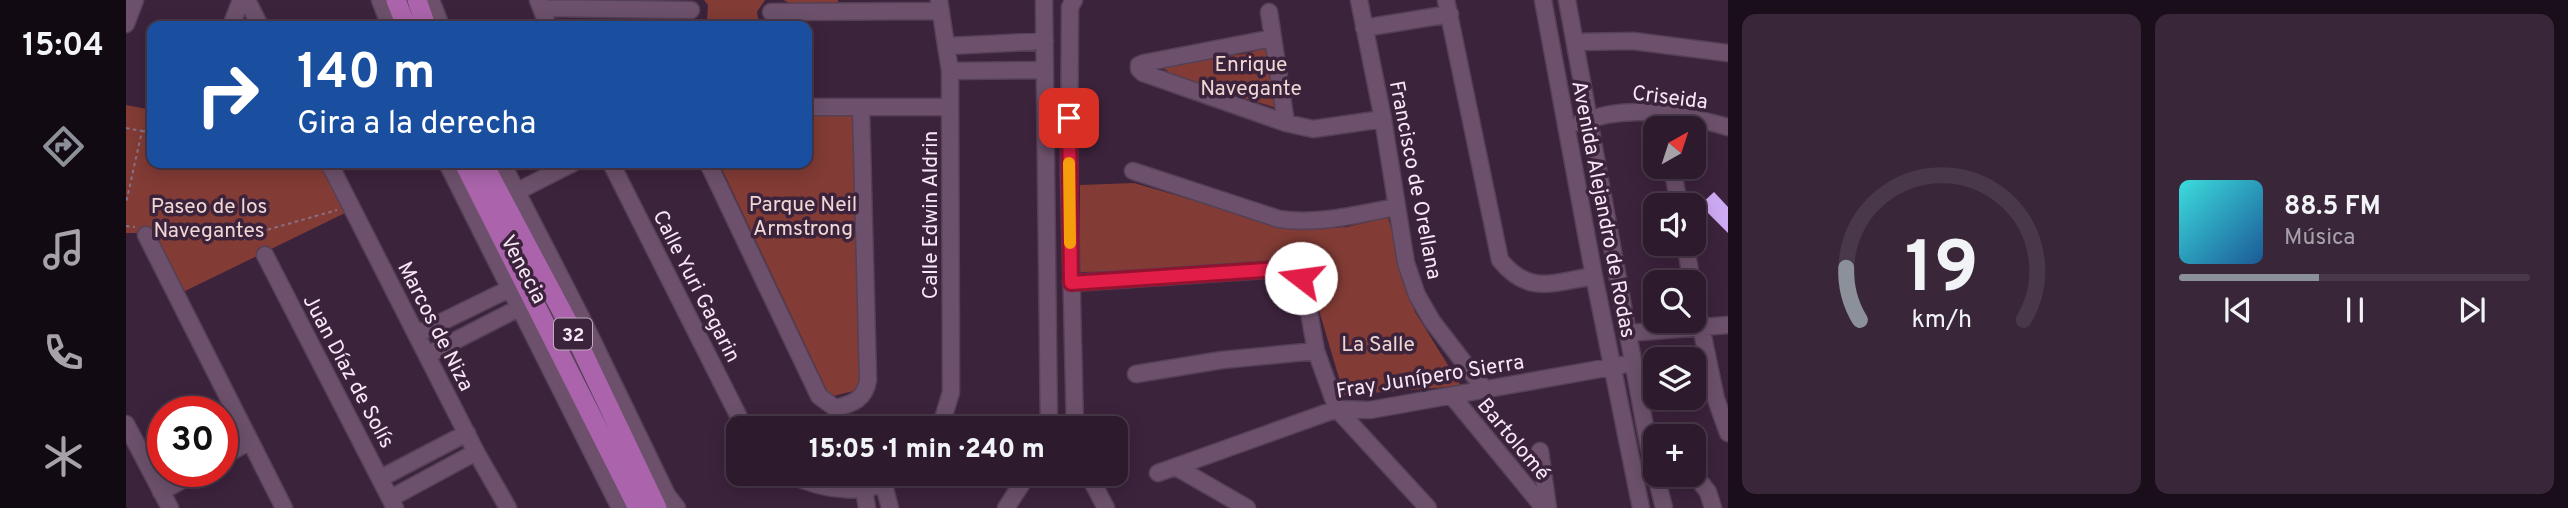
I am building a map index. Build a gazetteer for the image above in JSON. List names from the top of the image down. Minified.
{"streets":{"main road":["32"],"street":["Criseida","Francisco de Orellana","Avenida Alejandro de Rodas","Calle Edwin Aldrin","Venecia","Calle Yuri Gagarin","Marcos de Niza","Juan Díaz de Solís","Fray Junípero Sierra","Bartolomé"]},"crossings":[["Criseida","Avenida Alejandro de Rodas"],["Francisco de Orellana","Fray Junípero Sierra"],["Avenida Alejandro de Rodas","Fray Junípero Sierra"],["Fray Junípero Sierra","Bartolomé"]],"parks":["Enrique Navegante","Parque Neil Armstrong","Paseo de los Navegantes","La Salle"],"north":"top right","page":{"tabs":"15:04","turn":["140 m","Gira a la derecha"],"map_buttons":"+","song":["88.5 FM","Música"],"limit":"30","trip":"15:05 · 1 min · 240 m","gauge":["19","km/h"]}}
